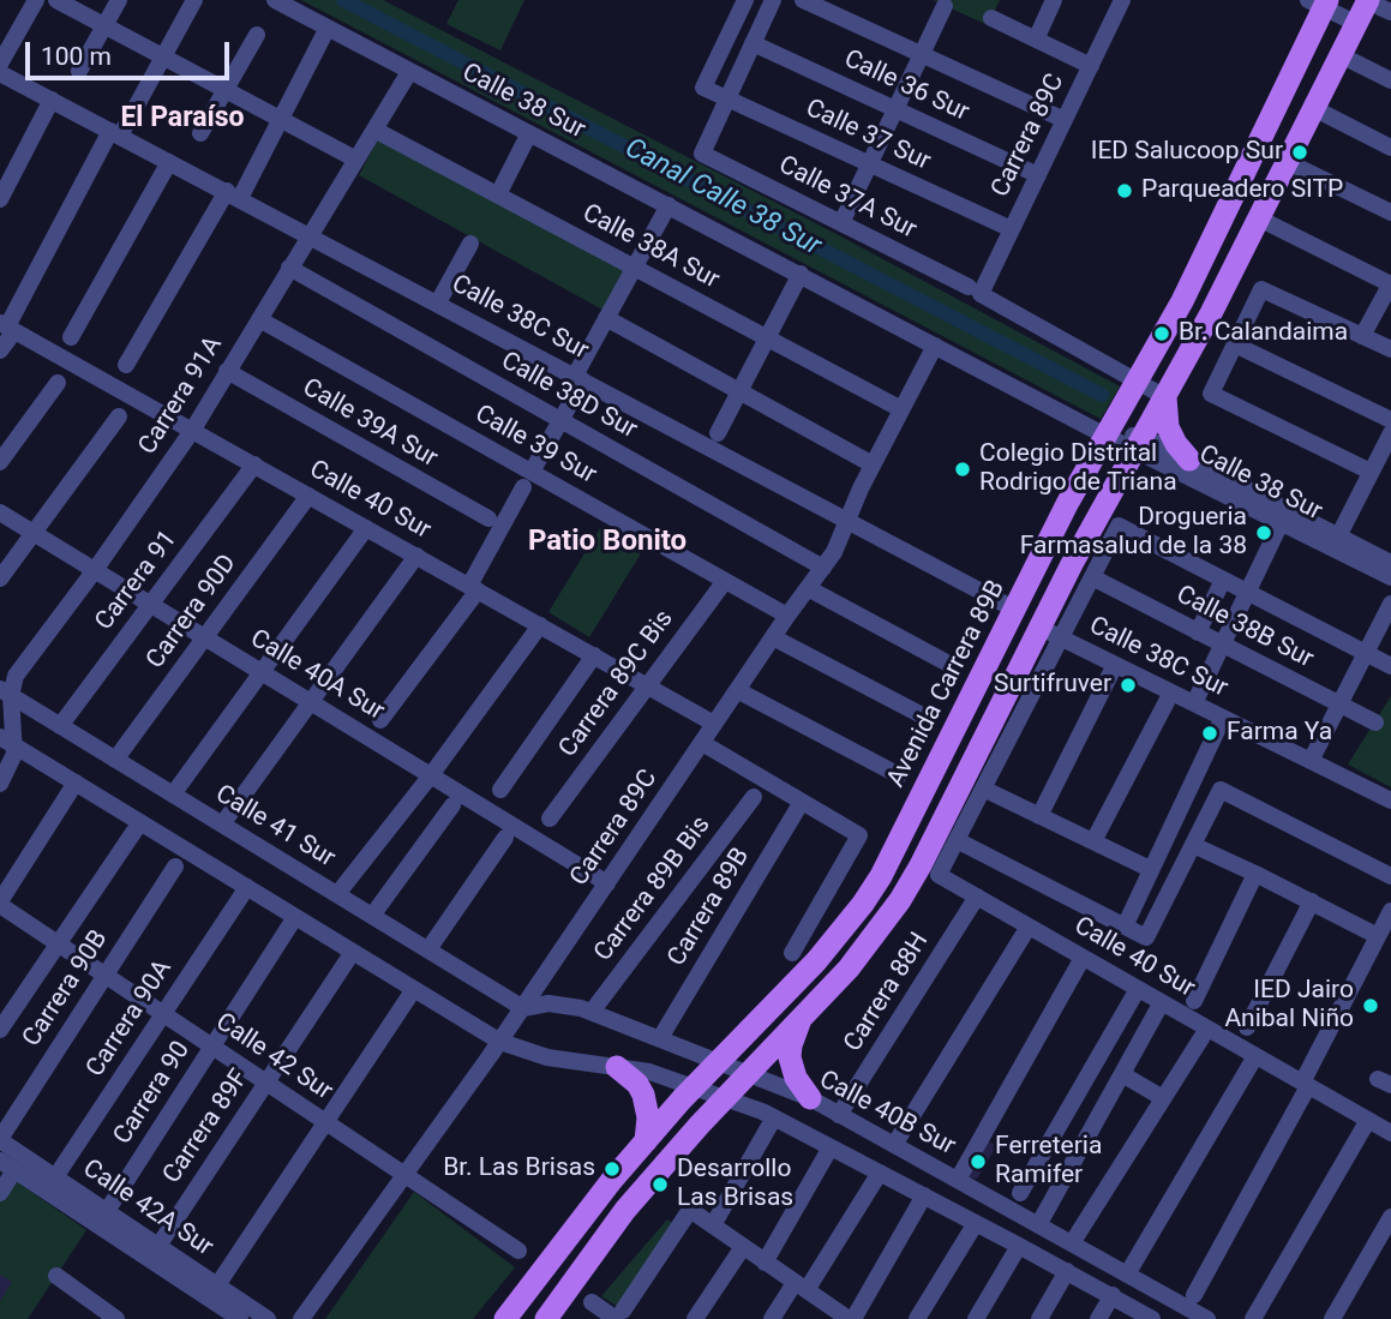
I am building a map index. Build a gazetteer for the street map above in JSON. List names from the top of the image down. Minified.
{"streets":{"main road":["Avenida Carrera 89B"],"street":["Calle 36 Sur","Calle 38 Sur","Calle 37 Sur","Carrera 89C","Calle 37A Sur","Calle 38A Sur","Calle 38C Sur","Carrera 91A","Calle 38D Sur","Calle 39A Sur","Calle 39 Sur","Calle 40 Sur","Carrera 91","Carrera 90D","Calle 38B Sur","Calle 40A Sur","Carrera 89C Bis","Calle 41 Sur","Carrera 89B Bis","Carrera 89B","Carrera 90B","Carrera 88H","Carrera 90A","Calle 42 Sur","Carrera 90","Calle 40B Sur","Carrera 89F","Calle 42A Sur"]},"crossings":[["Calle 36 Sur","Carrera 89C"],["Calle 38 Sur","Carrera 89C"],["Calle 38 Sur","Carrera 91A"],["Calle 38 Sur","Avenida Carrera 89B"],["Calle 37 Sur","Carrera 89C"],["Calle 37 Sur","Calle 37A Sur"],["Carrera 89C","Calle 37A Sur"],["Carrera 89C","Calle 38A Sur"],["Carrera 89C","Calle 38C Sur"],["Carrera 89C","Calle 38D Sur"],["Carrera 89C","Calle 39 Sur"],["Carrera 89C","Calle 40 Sur"],["Carrera 89C","Calle 40A Sur"],["Carrera 89C","Calle 41 Sur"],["Carrera 89C","Calle 42 Sur"],["Carrera 89C","Calle 40B Sur"],["Calle 37A Sur","Avenida Carrera 89B"],["Calle 38A Sur","Carrera 91A"],["Calle 38C Sur","Carrera 91A"],["Calle 38C Sur","Avenida Carrera 89B"],["Carrera 91A","Calle 38D Sur"],["Carrera 91A","Calle 39A Sur"],["Carrera 91A","Calle 39 Sur"],["Carrera 91A","Calle 40 Sur"],["Carrera 91A","Calle 40A Sur"],["Carrera 91A","Calle 41 Sur"],["Calle 39 Sur","Carrera 89C Bis"],["Calle 40 Sur","Carrera 91"],["Calle 40 Sur","Carrera 90D"],["Calle 40 Sur","Carrera 89C Bis"],["Calle 40 Sur","Carrera 88H"],["Carrera 91","Calle 40A Sur"],["Carrera 91","Calle 41 Sur"],["Carrera 90D","Calle 40A Sur"],["Carrera 90D","Calle 41 Sur"],["Avenida Carrera 89B","Calle 40B Sur"],["Calle 41 Sur","Calle 40B Sur"],["Carrera 89B Bis","Calle 40B Sur"],["Carrera 89B","Calle 40B Sur"],["Carrera 90B","Calle 42 Sur"],["Carrera 90B","Calle 42A Sur"],["Carrera 88H","Calle 40B Sur"],["Carrera 90A","Calle 42 Sur"],["Carrera 90A","Calle 42A Sur"],["Calle 42 Sur","Carrera 90"],["Calle 42 Sur","Carrera 89F"],["Carrera 90","Calle 42A Sur"],["Carrera 89F","Calle 42A Sur"]],"districts":["El Paraíso","Patio Bonito"],"water":["Canal Calle 38 Sur"],"places":["IED Salucoop Sur","Parqueadero SITP","Br. Calandaima","Colegio Distrital Rodrigo de Triana","Drogueria Farmasalud de la 38","Surtifruver","Farma Ya","IED Jairo Anibal Niño","Ferreteria Ramifer","Br. Las Brisas","Desarrollo Las Brisas"],"scale_bar":"100 m"}
